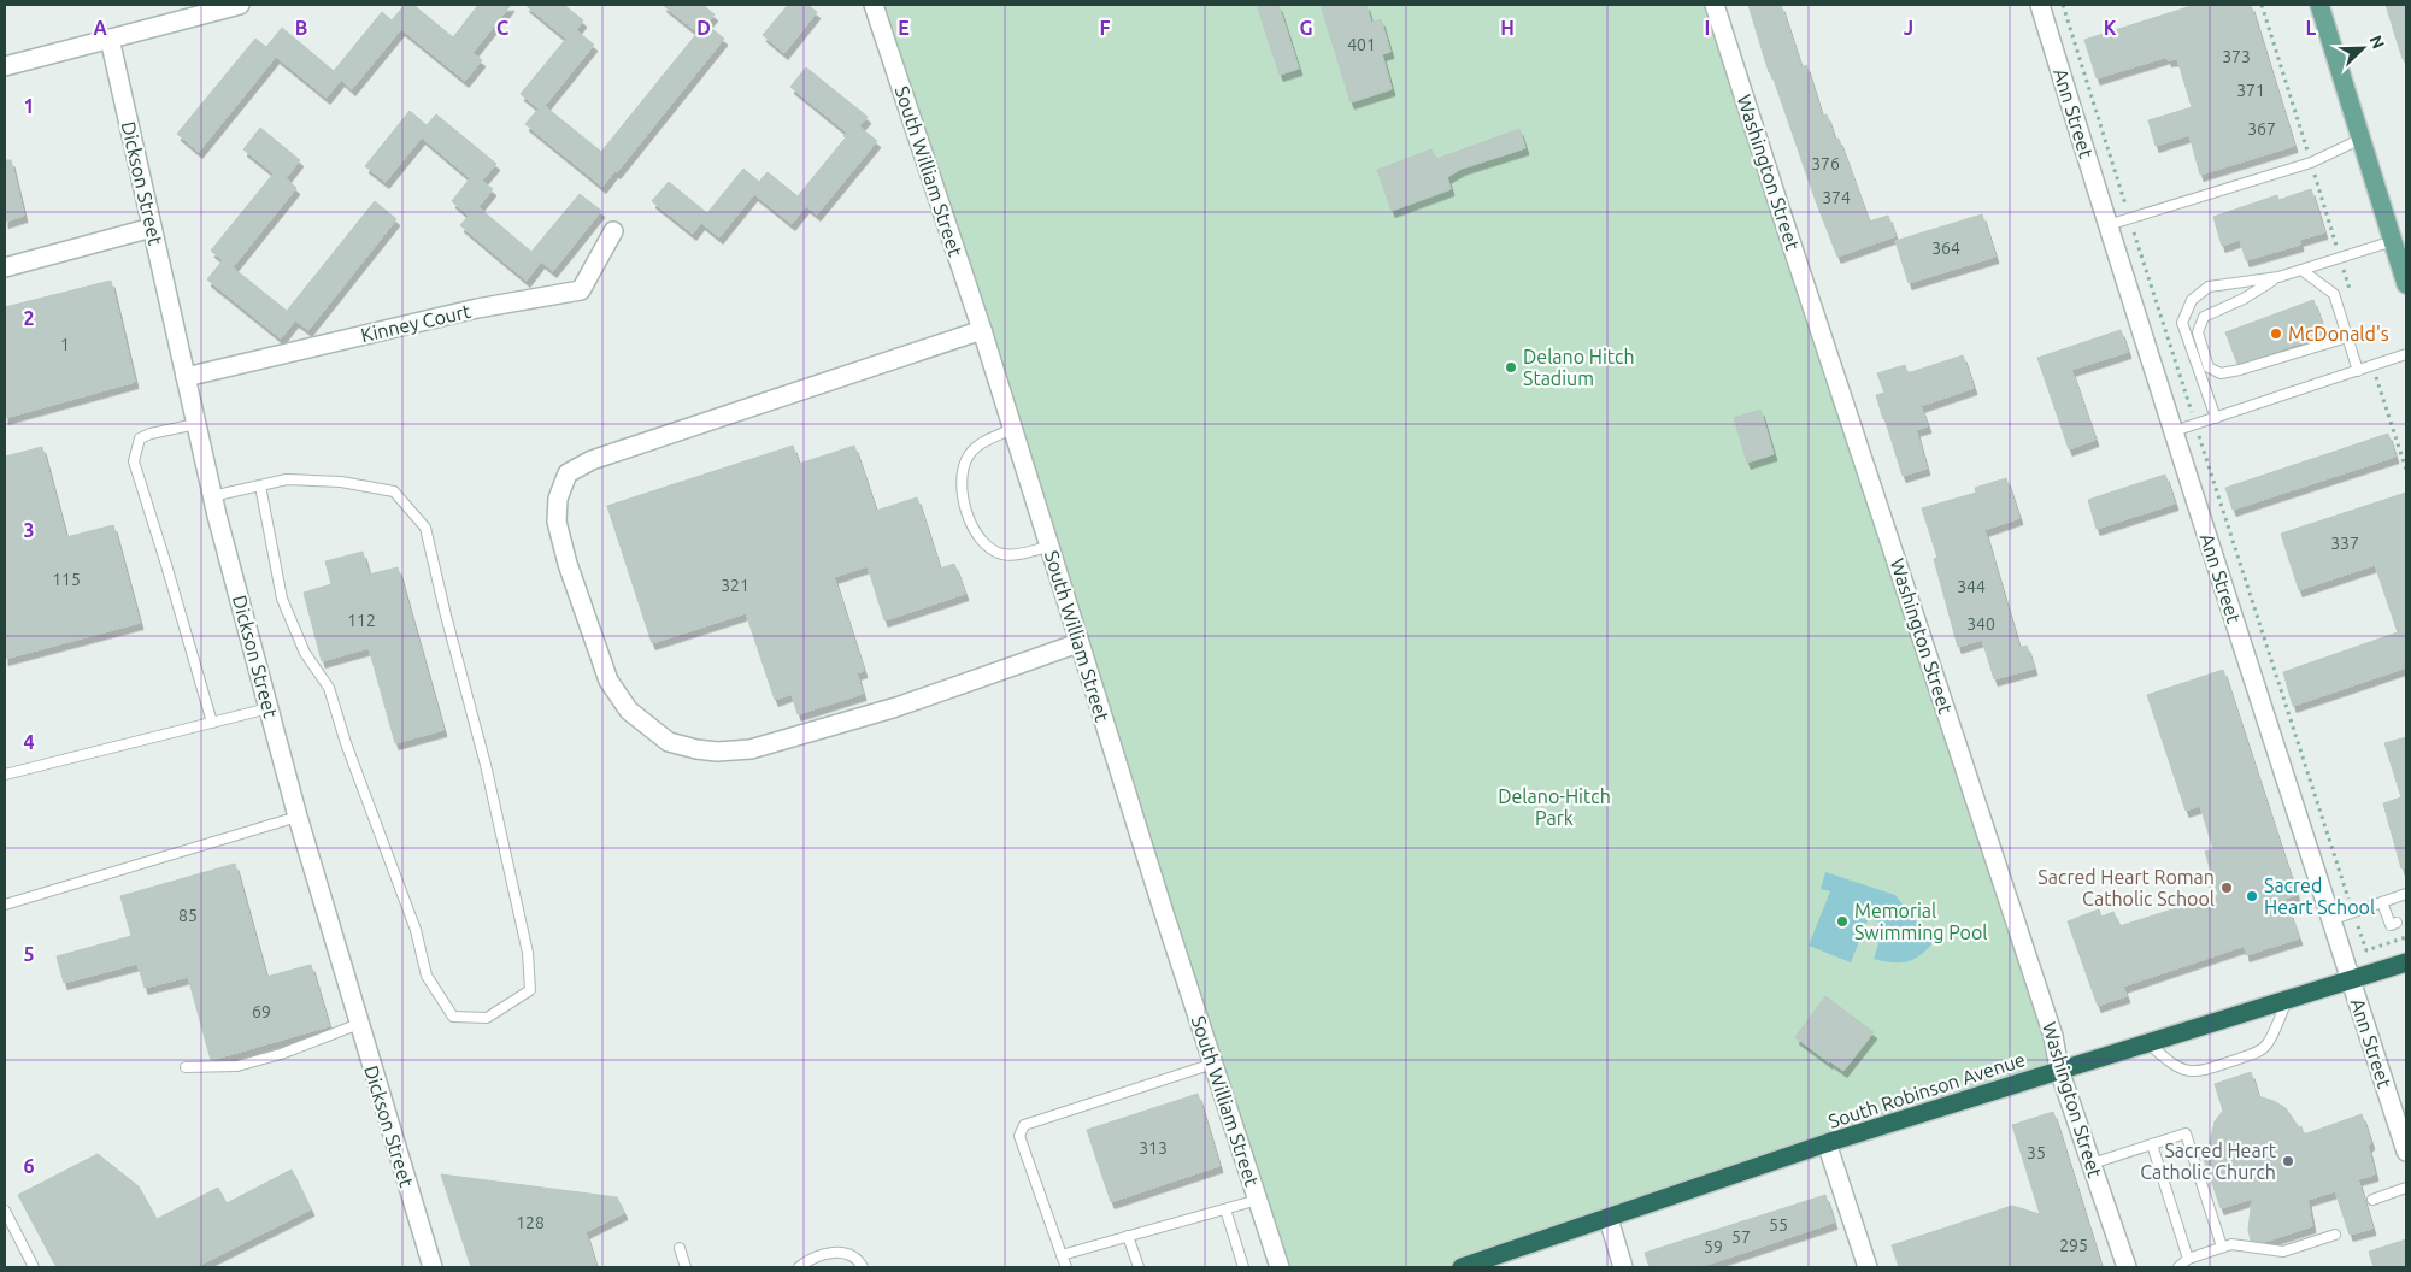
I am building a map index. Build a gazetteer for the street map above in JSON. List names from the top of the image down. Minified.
{"streets":{"highway":["South Robinson Avenue"],"street":["Ann Street","South William Street","Washington Street","Dickson Street","Kinney Court"]},"crossings":[["Ann Street","South Robinson Avenue"],["Washington Street","South Robinson Avenue"],["Dickson Street","Kinney Court"]],"parks":["Delano-Hitch Park"],"places":["McDonald's","Delano Hitch Stadium","Sacred Heart Roman Catholic School","Sacred Heart School","Memorial Swimming Pool","Sacred Heart Catholic Church"],"house_numbers":["401","373","371","367","376","374","364","1","337","115","321","344","112","340","85","69","313","35","128","55","57","295","59"],"north":"top right","grid":{"columns":["A","B","C","D","E","F","G","H","I","J","K","L"],"rows":["1","2","3","4","5","6"]}}
